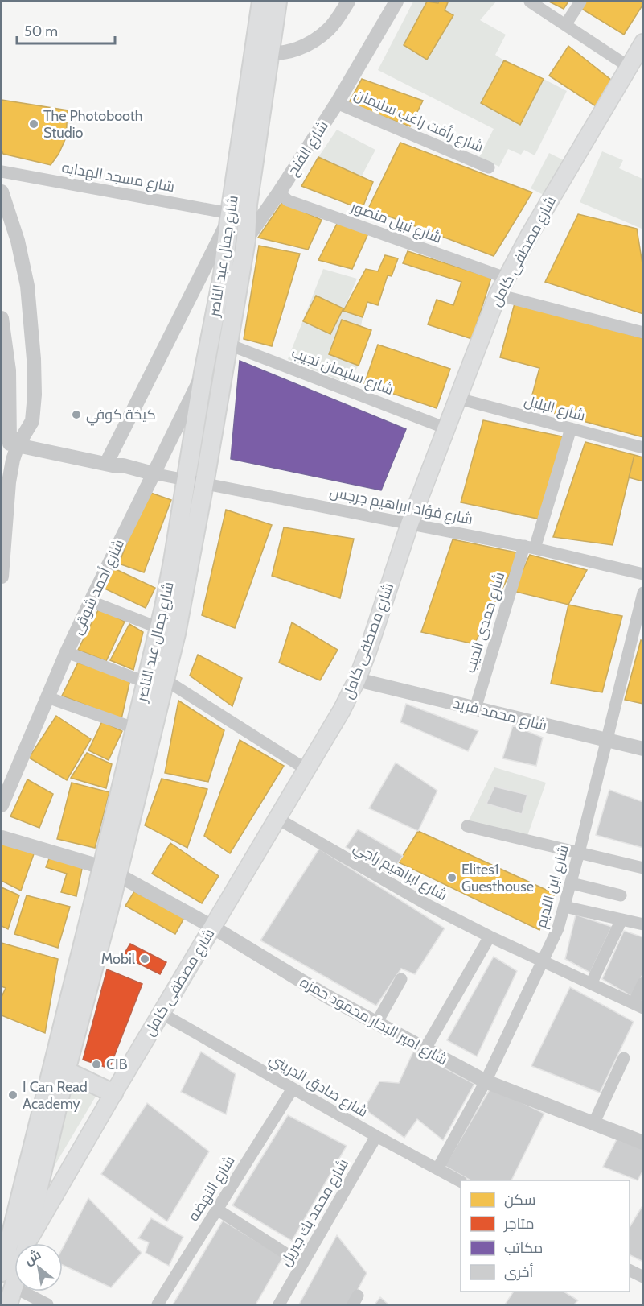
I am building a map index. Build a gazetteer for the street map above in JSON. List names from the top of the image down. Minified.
{"streets":{"main road":["شارع مصطفى كامل","شارع جمال عبد الناصر"],"street":["شارع رأفت راغب سليمان","شارع الفتح","شارع مسجد الهدايه","شارع نبيل منصور","شارع سليمان نجيب","شارع البلبل","شارع فؤاد ابراهيم جرجس","شارع أحمد شوقى","شارع حمدى الديب","شارع محمد فريد","شارع ابراهيم راجي","شارع ابن النديم","شارع امير البحار محمود حمزه","شارع صادق الدريني","شارع النهضه","شارع محمد بك جبريل"]},"crossings":[["شارع رأفت راغب سليمان","شارع الفتح"],["شارع الفتح","شارع نبيل منصور"],["شارع الفتح","شارع جمال عبد الناصر"],["شارع مسجد الهدايه","شارع جمال عبد الناصر"],["شارع نبيل منصور","شارع مصطفى كامل"],["شارع مصطفى كامل","شارع سليمان نجيب"],["شارع مصطفى كامل","شارع البلبل"],["شارع مصطفى كامل","شارع فؤاد ابراهيم جرجس"],["شارع مصطفى كامل","شارع محمد فريد"],["شارع مصطفى كامل","شارع ابراهيم راجي"],["شارع مصطفى كامل","شارع امير البحار محمود حمزه"],["شارع مصطفى كامل","شارع صادق الدريني"],["شارع جمال عبد الناصر","شارع سليمان نجيب"],["شارع جمال عبد الناصر","شارع فؤاد ابراهيم جرجس"],["شارع جمال عبد الناصر","شارع أحمد شوقى"],["شارع جمال عبد الناصر","شارع امير البحار محمود حمزه"],["شارع البلبل","شارع حمدى الديب"],["شارع فؤاد ابراهيم جرجس","شارع أحمد شوقى"],["شارع فؤاد ابراهيم جرجس","شارع حمدى الديب"],["شارع حمدى الديب","شارع محمد فريد"],["شارع محمد فريد","شارع ابن النديم"],["شارع ابراهيم راجي","شارع ابن النديم"],["شارع ابن النديم","شارع امير البحار محمود حمزه"],["شارع ابن النديم","شارع صادق الدريني"],["شارع صادق الدريني","شارع النهضه"],["شارع صادق الدريني","شارع محمد بك جبريل"]],"places":["The Photobooth Studio","كيخة كوفي","Elites1 Guesthouse","Mobil","CIB","I Can Read Academy"],"legend":["سكن","متاجر","مكاتب","أخرى"],"scale_bar":"50 m","north":"top left"}
